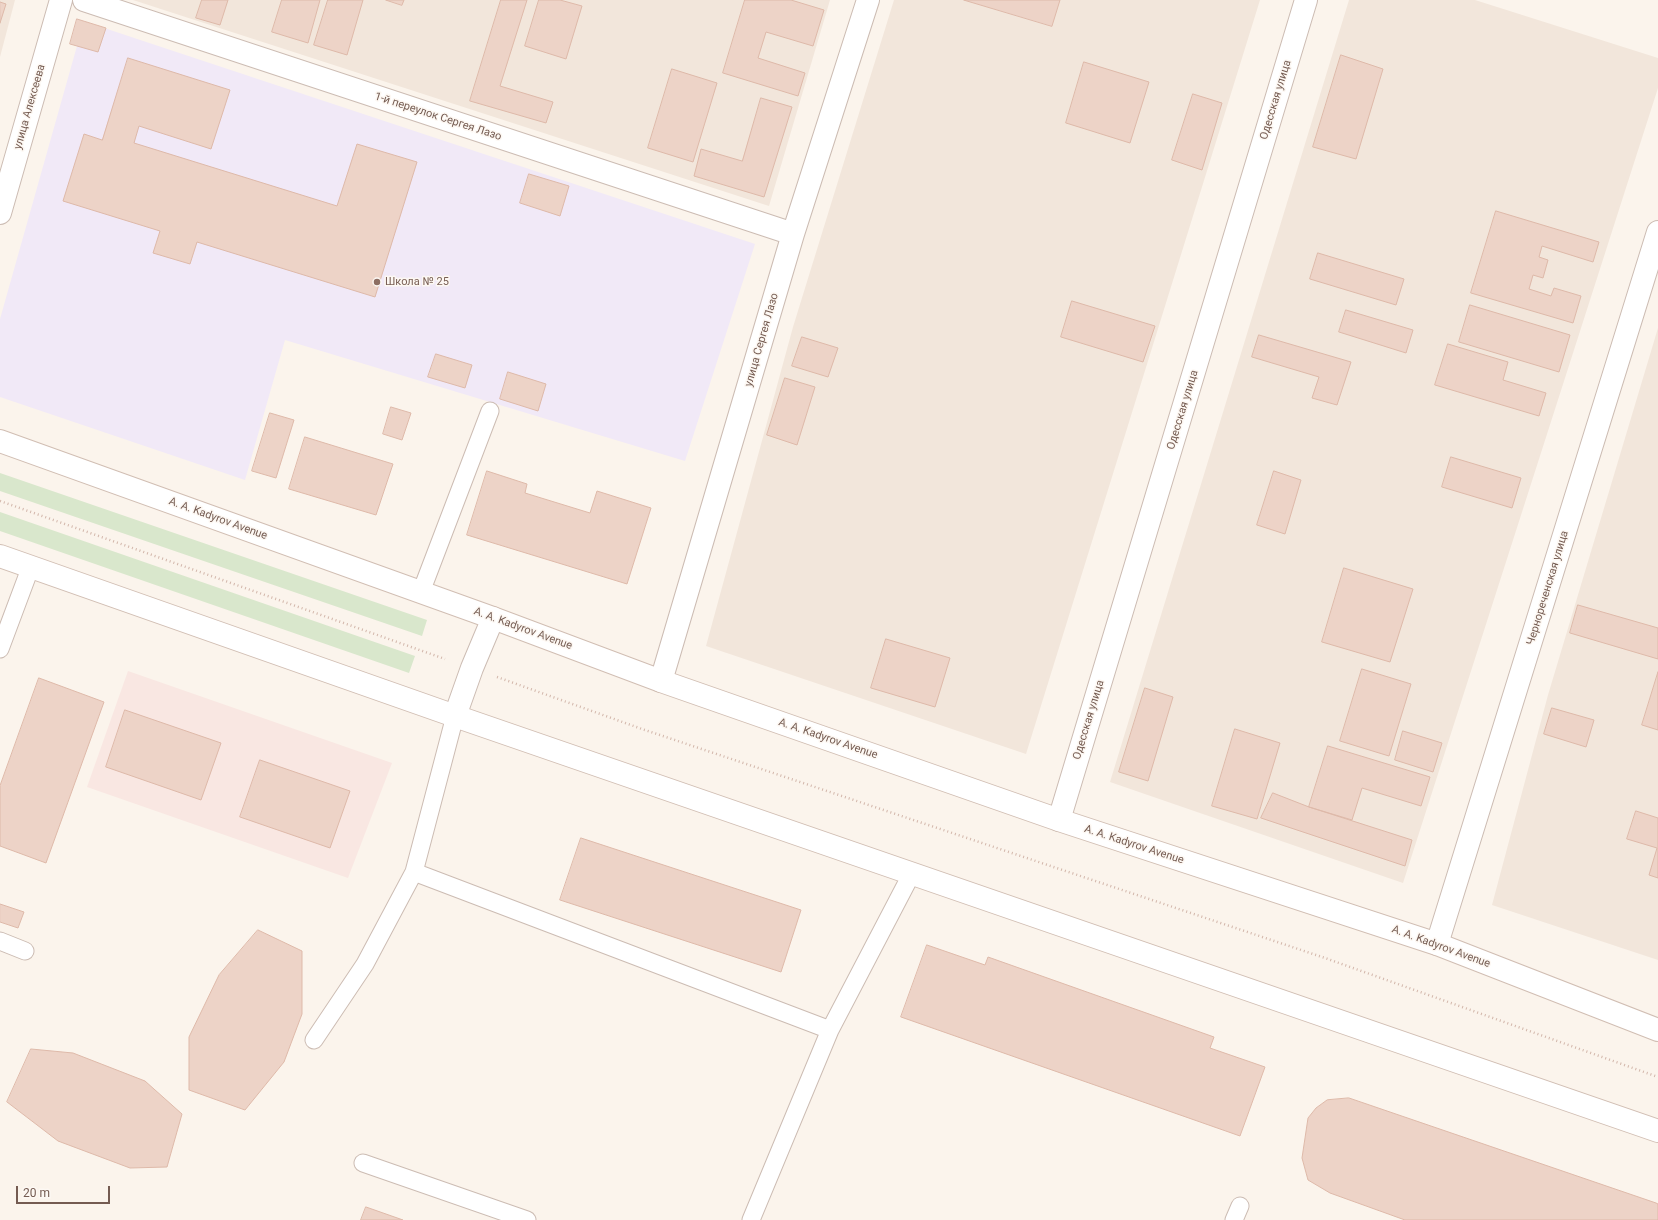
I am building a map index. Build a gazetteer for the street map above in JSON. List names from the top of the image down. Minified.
{"streets":{"street":["Одесская улица","улица Алексеева","1-й переулок Сергея Лазо","улица Сергея Лазо","A. A. Kadyrov Avenue","Чернореченская улица"]},"crossings":[["Одесская улица","A. A. Kadyrov Avenue"],["1-й переулок Сергея Лазо","улица Сергея Лазо"],["улица Сергея Лазо","A. A. Kadyrov Avenue"],["A. A. Kadyrov Avenue","Чернореченская улица"]],"places":["Школа № 25"],"scale_bar":"20 m"}
